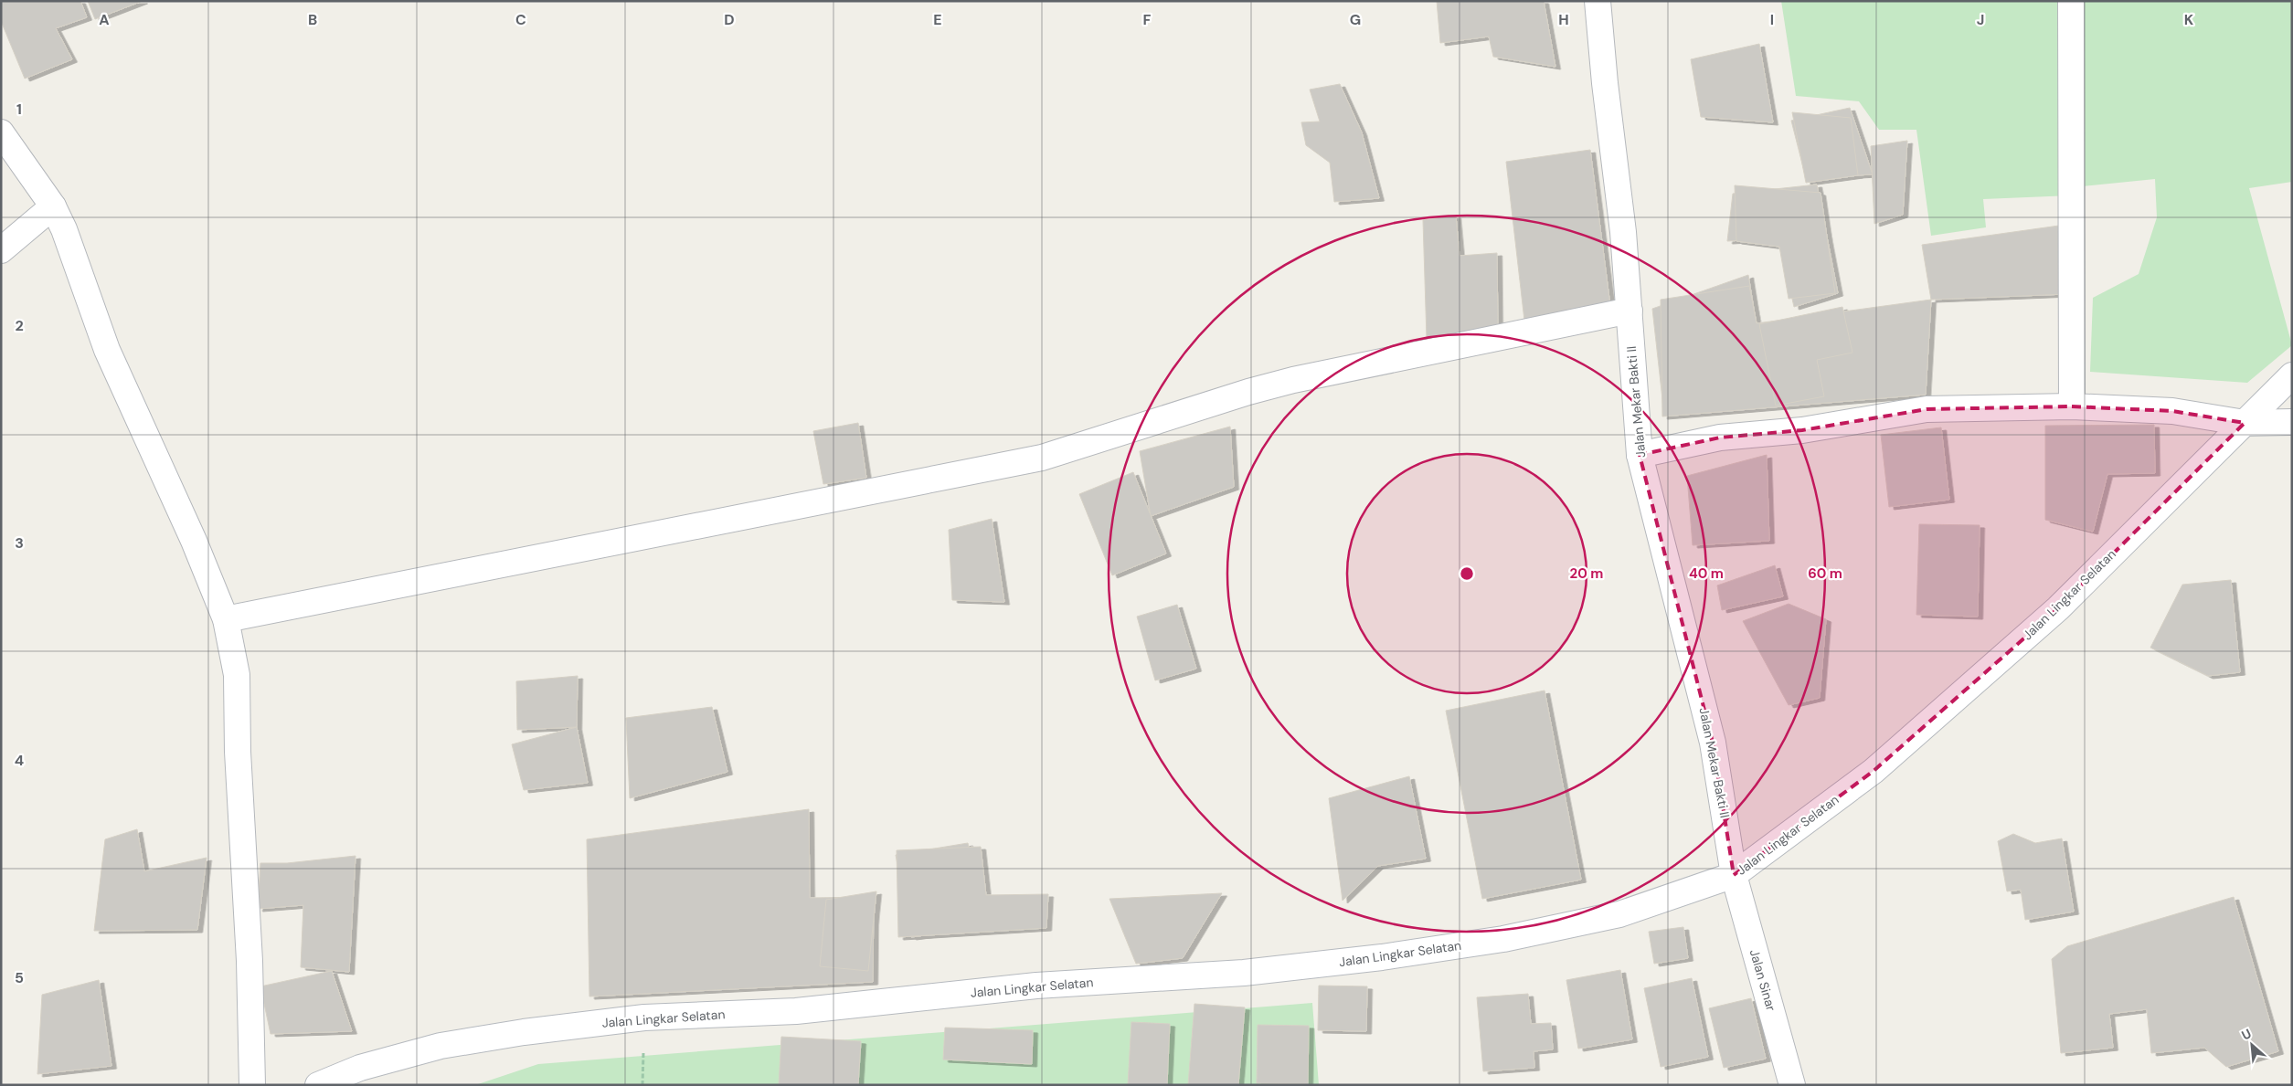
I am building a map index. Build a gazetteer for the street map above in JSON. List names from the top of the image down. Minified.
{"streets":{"street":["Jalan Mekar Bakti II","Jalan Lingkar Selatan","Jalan Sinar"]},"crossings":[["Jalan Mekar Bakti II","Jalan Lingkar Selatan"],["Jalan Mekar Bakti II","Jalan Sinar"],["Jalan Lingkar Selatan","Jalan Sinar"]],"north":"top left","grid":{"columns":["A","B","C","D","E","F","G","H","I","J","K"],"rows":["1","2","3","4","5"]},"rings":["20 m","40 m","60 m"]}
